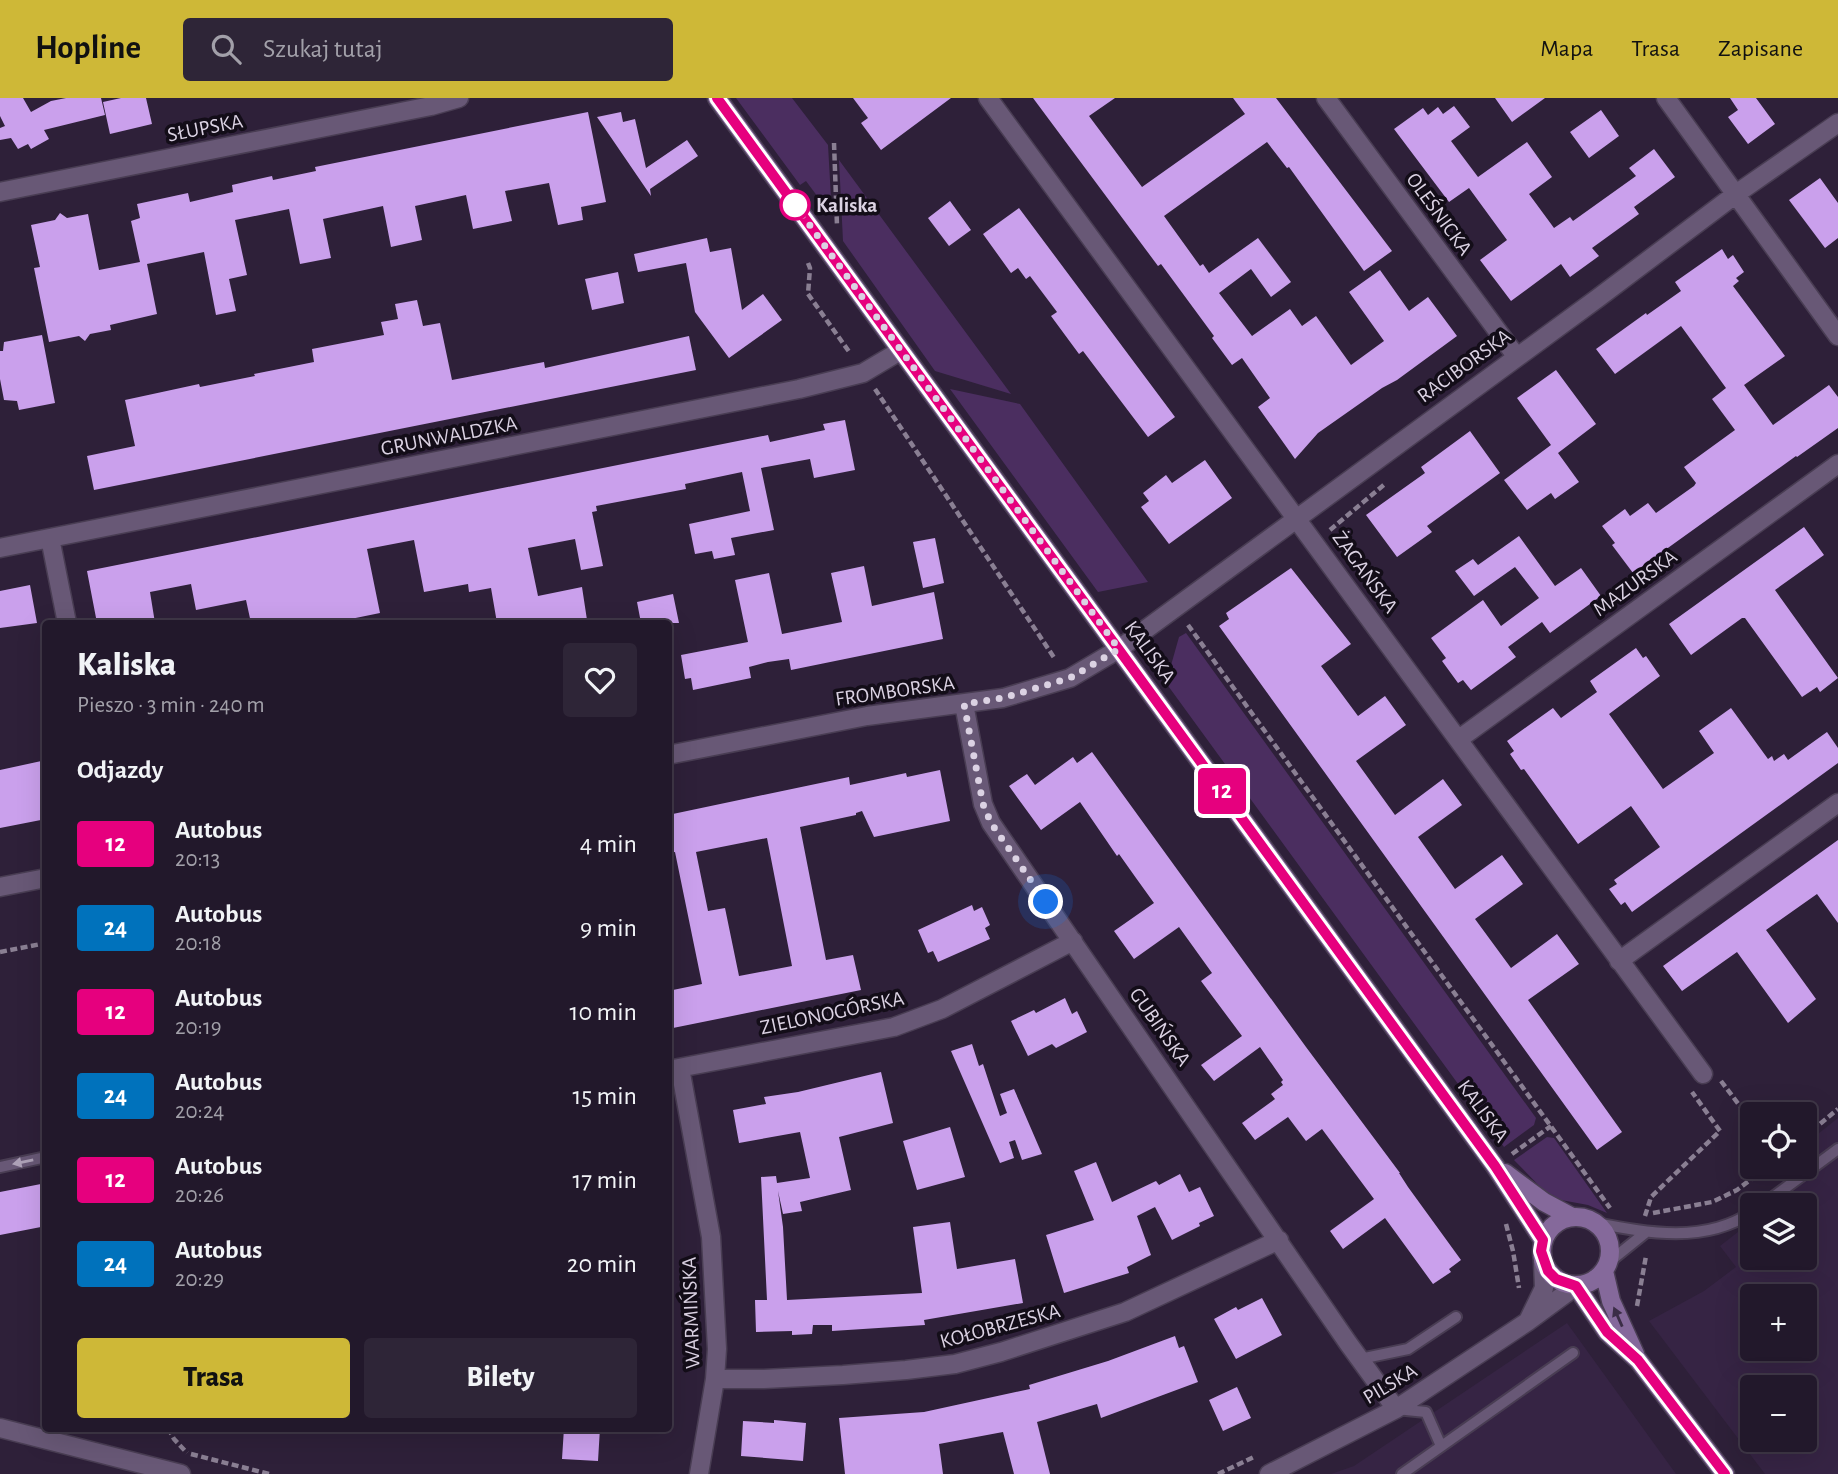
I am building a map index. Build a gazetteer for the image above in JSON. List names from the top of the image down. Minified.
{"streets":{"street":["SŁUPSKA","OLEŚNICKA","RACIBORSKA","GRUNWALDZKA","ŻAGAŃSKA","MAZURSKA","KALISKA","FROMBORSKA","ZIELONOGÓRSKA","GUBIŃSKA","WARMIŃSKA","KOŁOBRZESKA","PILSKA"]},"crossings":[["OLEŚNICKA","RACIBORSKA"],["RACIBORSKA","ŻAGAŃSKA"],["RACIBORSKA","KALISKA"],["RACIBORSKA","FROMBORSKA"],["GRUNWALDZKA","KALISKA"],["ŻAGAŃSKA","MAZURSKA"],["KALISKA","FROMBORSKA"],["KALISKA","PILSKA"],["FROMBORSKA","GUBIŃSKA"],["ZIELONOGÓRSKA","GUBIŃSKA"],["ZIELONOGÓRSKA","WARMIŃSKA"],["GUBIŃSKA","KOŁOBRZESKA"],["GUBIŃSKA","PILSKA"],["WARMIŃSKA","KOŁOBRZESKA"]],"places":["Kaliska"],"lines":["bus line 12"],"page":{"header":"Hopline","search":"Szukaj tutaj","nav":["Mapa","Trasa","Zapisane"],"on_map":"12","heading":[["Kaliska","Pieszo · 3 min · 240 m"],"Odjazdy"],"list":[{"mark":"12","name":"Autobus","note":"20:13","value":"4 min"},{"mark":"24","name":"Autobus","note":"20:18","value":"9 min"},{"mark":"12","name":"Autobus","note":"20:19","value":"10 min"},{"mark":"24","name":"Autobus","note":"20:24","value":"15 min"},{"mark":"12","name":"Autobus","note":"20:26","value":"17 min"},{"mark":"24","name":"Autobus","note":"20:29","value":"20 min"}],"map_buttons":["+","−"],"buttons":["Trasa","Bilety"]}}
